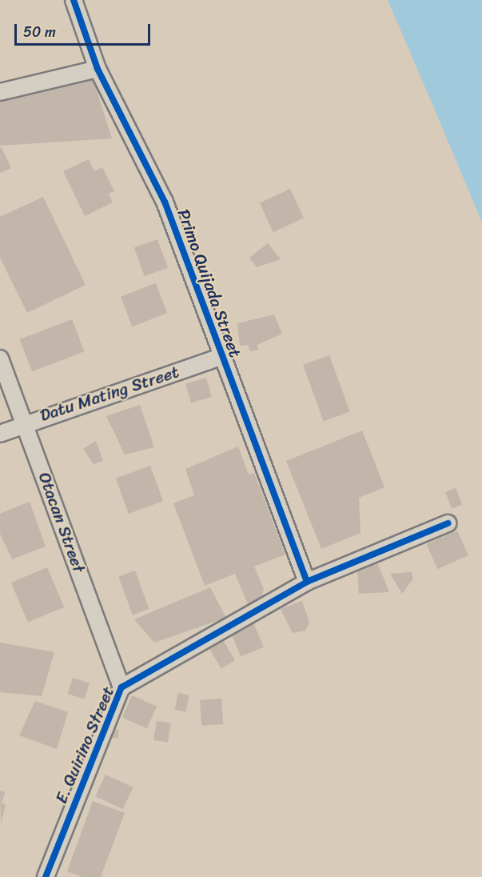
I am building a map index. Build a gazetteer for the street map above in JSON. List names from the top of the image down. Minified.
{"streets":{"street":["Primo Quijada Street","Datu Mating Street","Otacan Street","E. Quirino Street"]},"crossings":[["Primo Quijada Street","Datu Mating Street"],["Primo Quijada Street","E. Quirino Street"],["Datu Mating Street","Otacan Street"],["Otacan Street","E. Quirino Street"]],"scale_bar":"50 m"}
